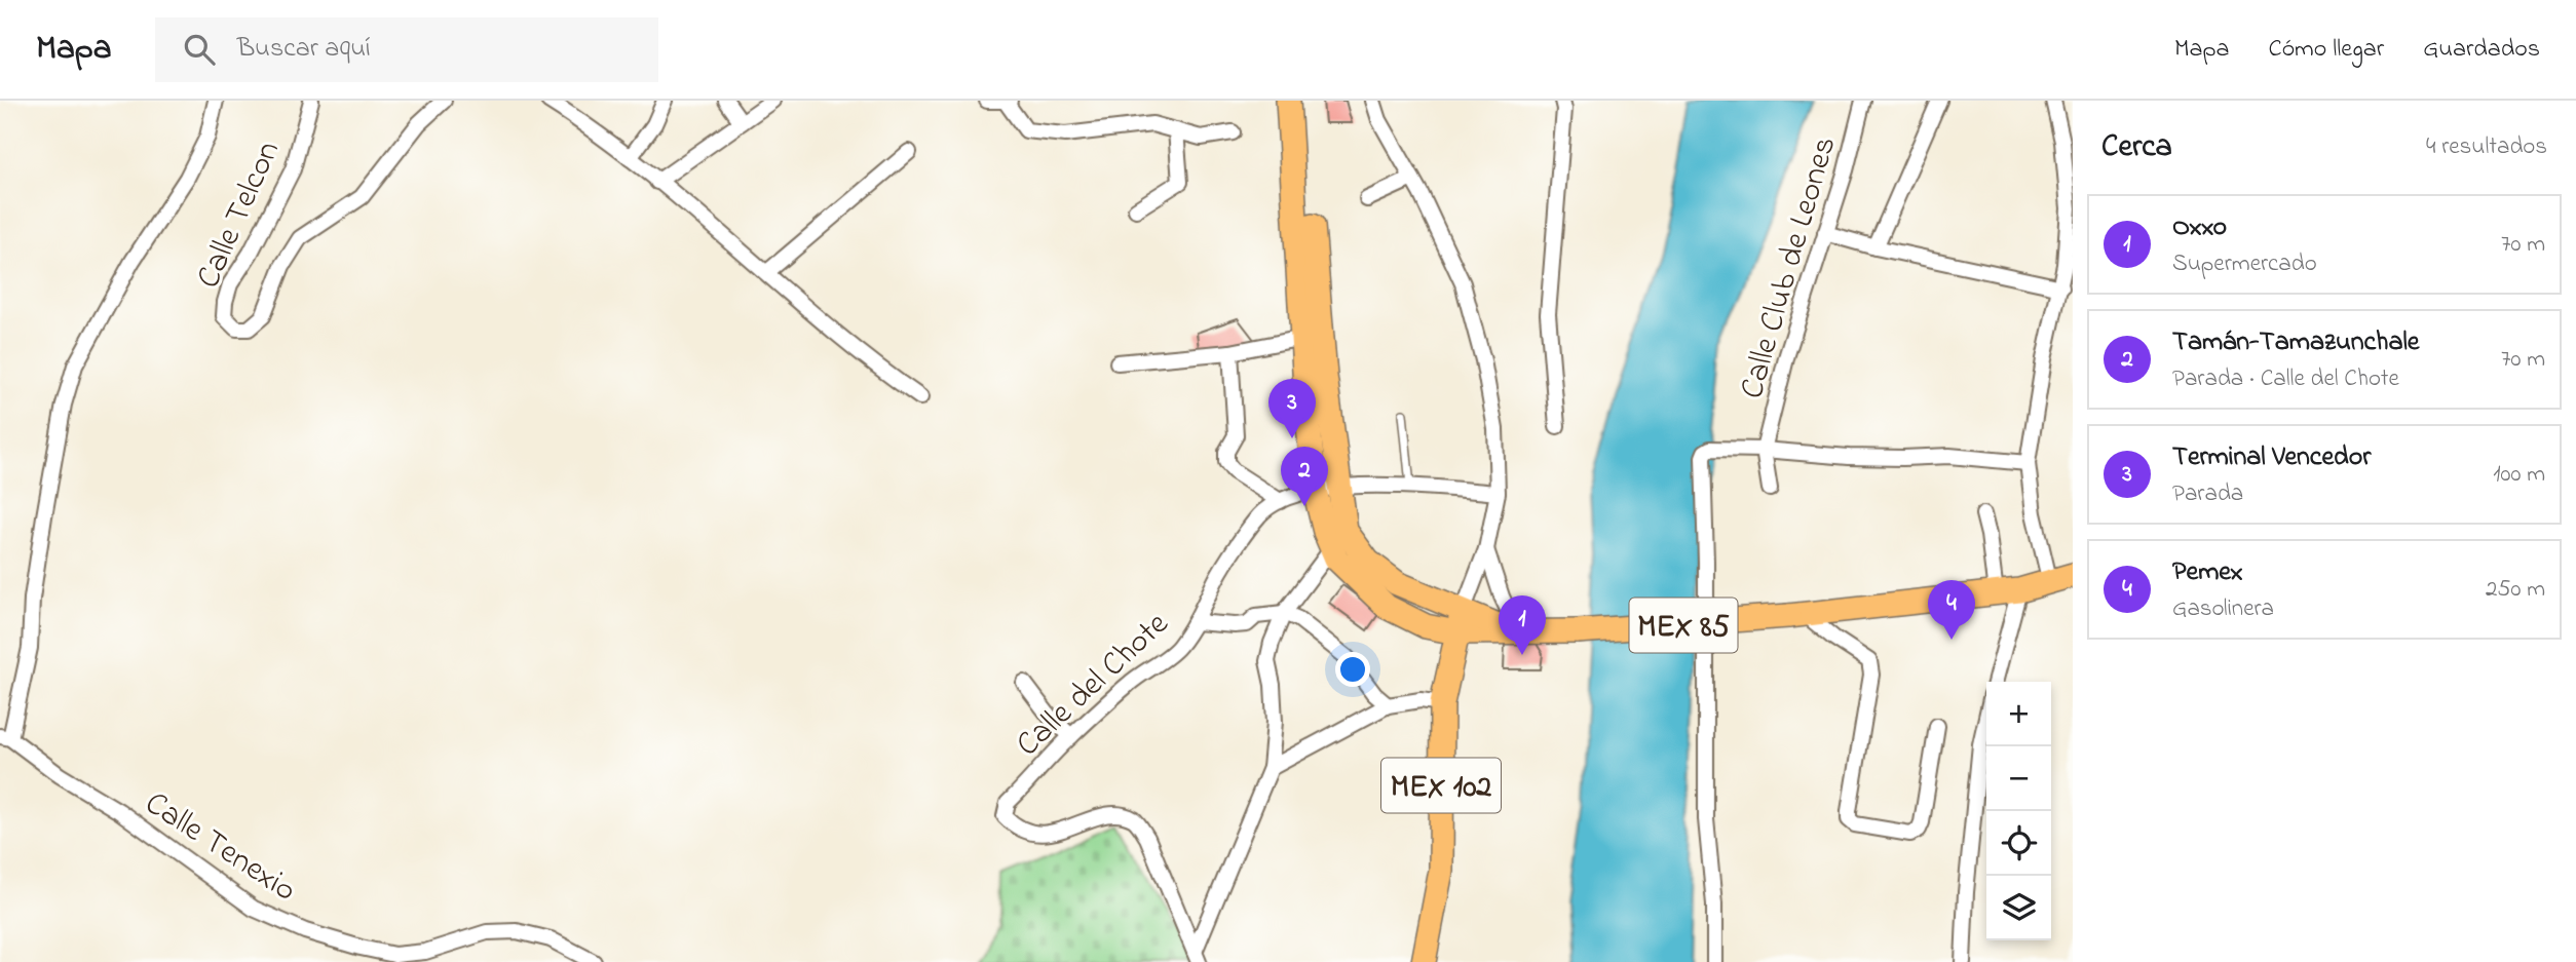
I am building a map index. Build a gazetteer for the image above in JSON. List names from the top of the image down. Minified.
{"streets":{"main road":["MEX 85","MEX 102"],"street":["Calle Telcon","Calle Club de Leones","Calle del Chote","Calle Tenexio"]},"crossings":[["MEX 85","Calle del Chote"],["MEX 85","MEX 102"]],"page":{"header":"Mapa","search":"Buscar aquí","nav":["Mapa","Cómo llegar","Guardados"],"heading":["Cerca","4 resultados"],"list":[{"mark":"1","name":"Oxxo","note":"Supermercado","value":"70 m"},{"mark":"2","name":"Tamán-Tamazunchale","note":"Parada · Calle del Chote","value":"70 m"},{"mark":"3","name":"Terminal Vencedor","note":"Parada","value":"100 m"},{"mark":"4","name":"Pemex","note":"Gasolinera","value":"250 m"}],"pins":["3","2","4","1"],"map_buttons":["+","−"]}}
